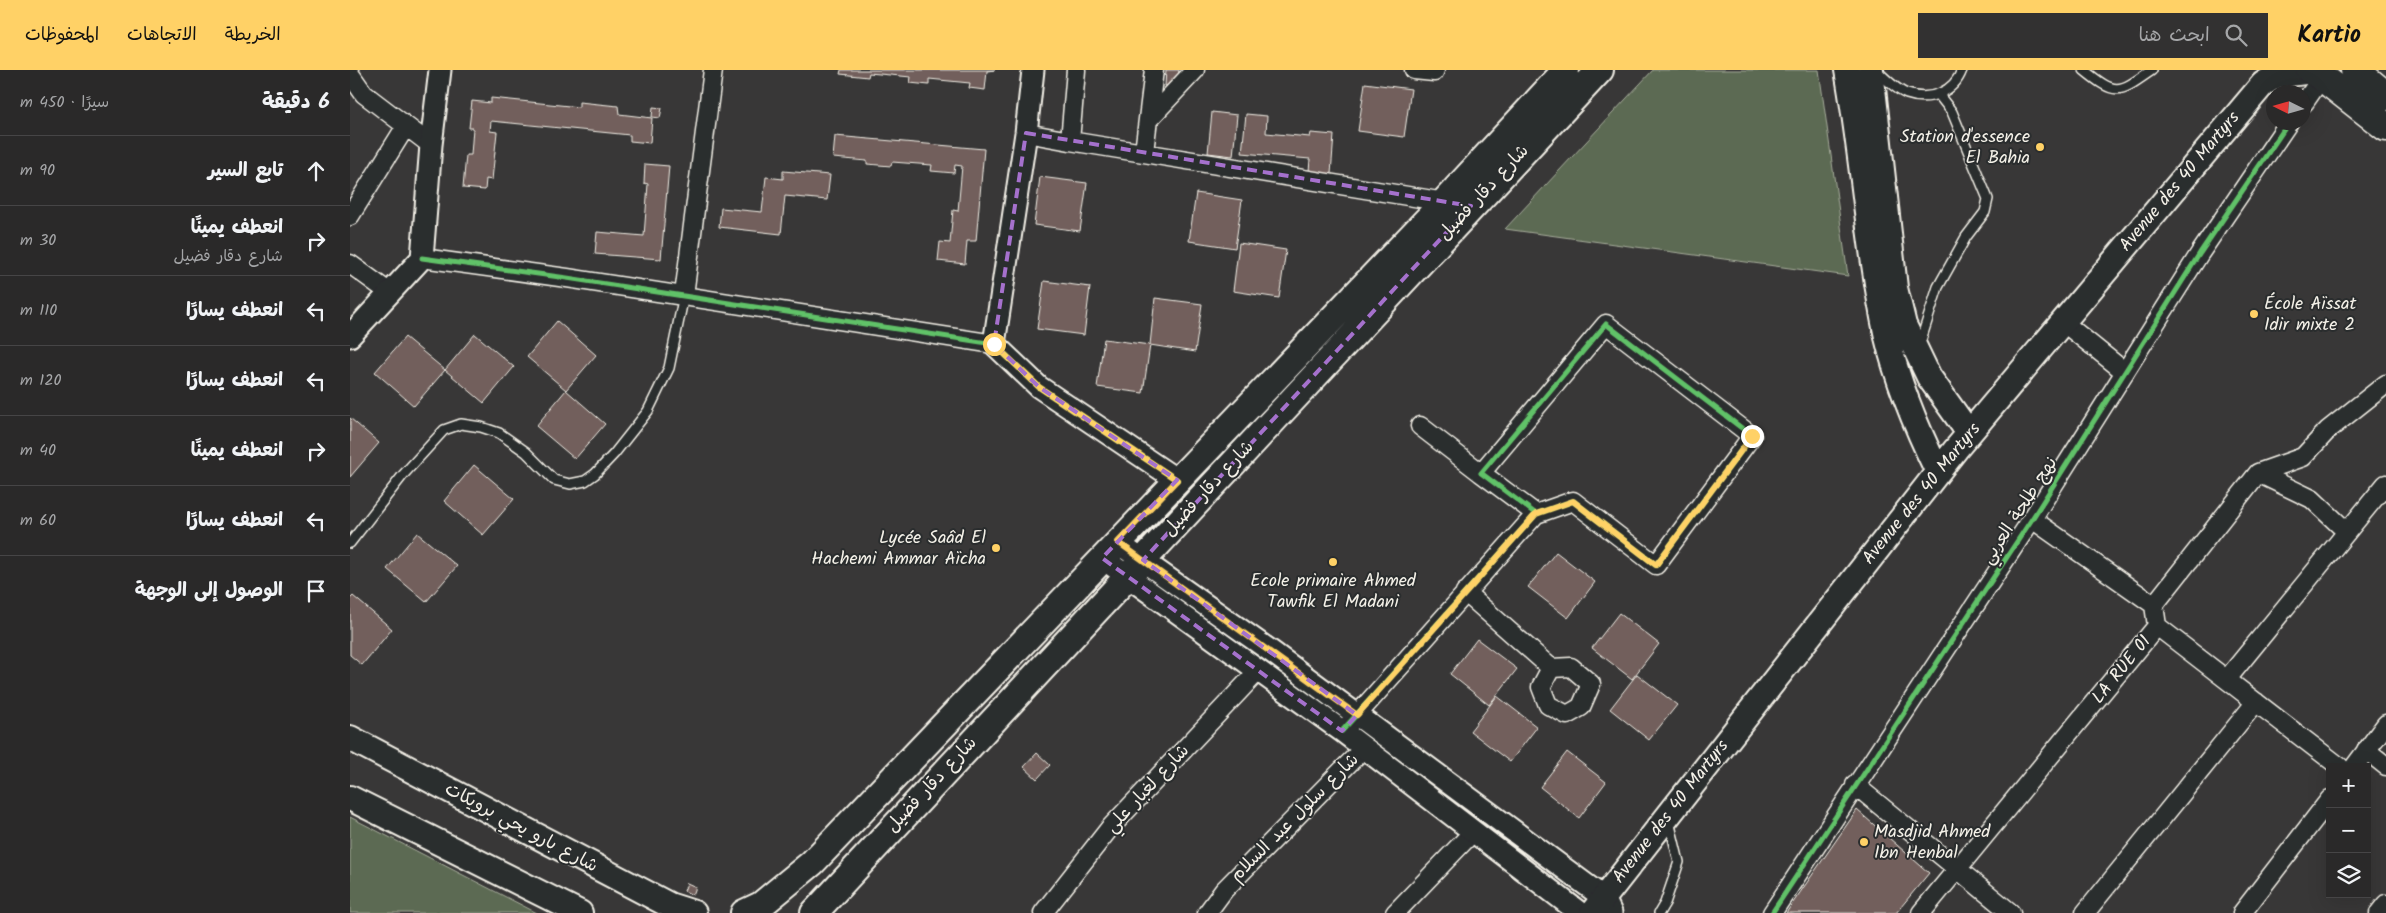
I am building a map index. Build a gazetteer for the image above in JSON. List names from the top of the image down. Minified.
{"streets":{"main road":["Avenue des 40 Martyrs","شارع دقار فضيل","شارع بارو يحي برويكات"],"street":["نهج طلحة العربي","LA RUE 01","شارع لغبار علي","شارع سلول عبد السلام"]},"places":["Station d'essence El Bahia","École Aïssat Idir mixte 2","Lycée Saâd El Hachemi Ammar Aïcha","Ecole primaire Ahmed Tawfik El Madani","Masdjid Ahmed Ibn Henbal"],"north":"left","page":{"header":"Kartio","search":"ابحث هنا","nav":["الخريطة","الاتجاهات","المحفوظات"],"heading":["6 دقيقة","سيرًا · 450 m"],"list":[["تابع السير","90 m"],["انعطف يمينًا","شارع دقار فضيل","30 m"],["انعطف يسارًا","110 m"],["انعطف يسارًا","120 m"],["انعطف يمينًا","40 m"],["انعطف يسارًا","60 m"],"الوصول إلى الوجهة"],"map_buttons":["+","−"]}}
